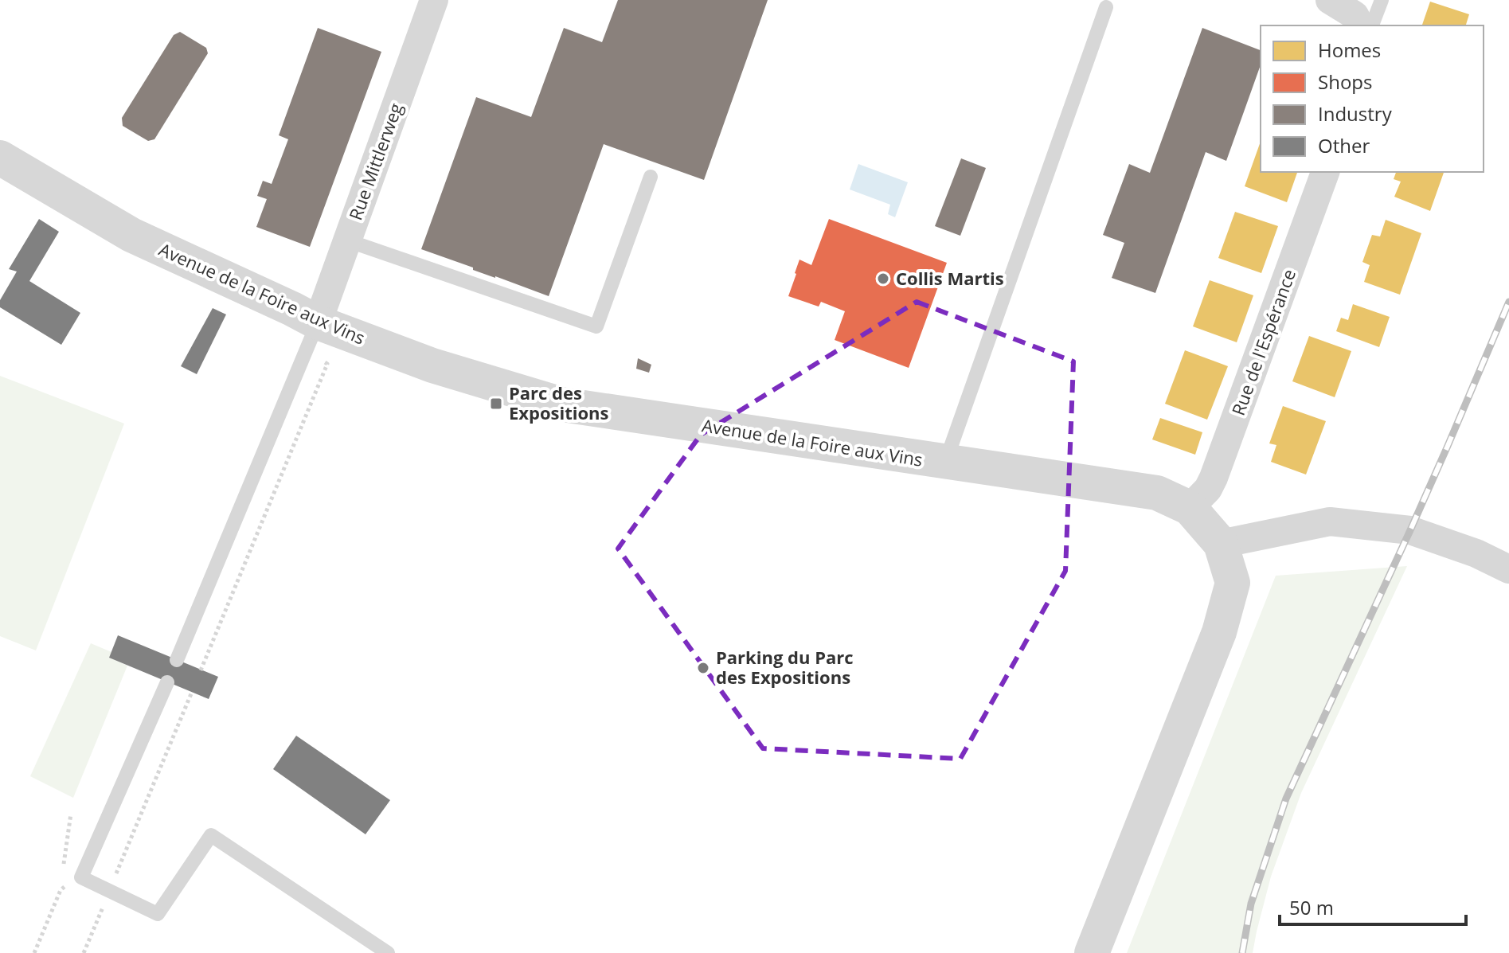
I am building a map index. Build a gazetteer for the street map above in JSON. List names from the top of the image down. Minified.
{"streets":{"street":["Rue Mittlerweg","Avenue de la Foire aux Vins","Rue de l'Espérance"]},"crossings":[["Rue Mittlerweg","Avenue de la Foire aux Vins"],["Avenue de la Foire aux Vins","Rue de l'Espérance"]],"places":{"other":["Collis Martis","Parking du Parc des Expositions"],"transit":["Parc des Expositions"]},"legend":["Homes","Shops","Industry","Other"],"scale_bar":"50 m"}
